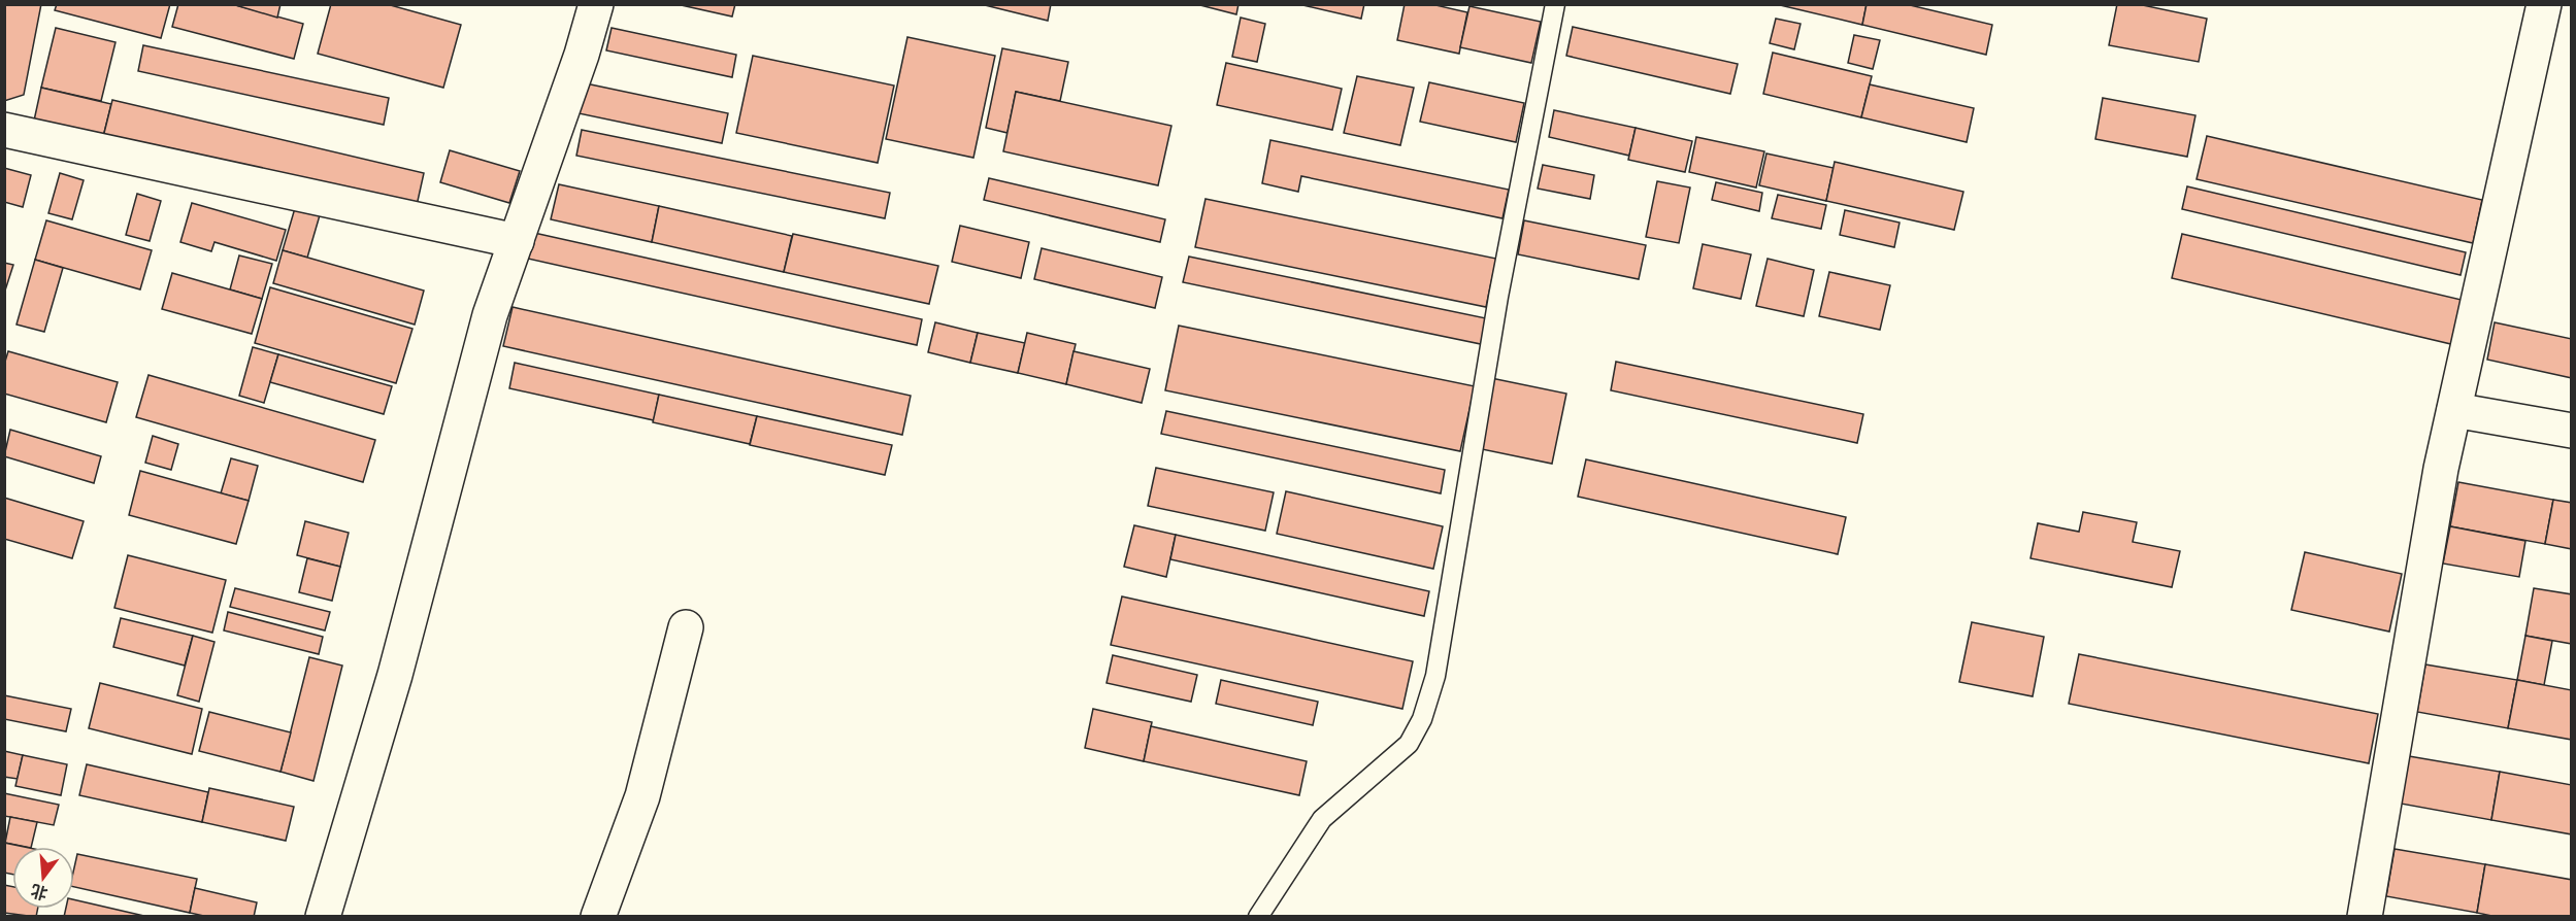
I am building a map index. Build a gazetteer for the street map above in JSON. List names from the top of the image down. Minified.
{"north":"bottom"}
